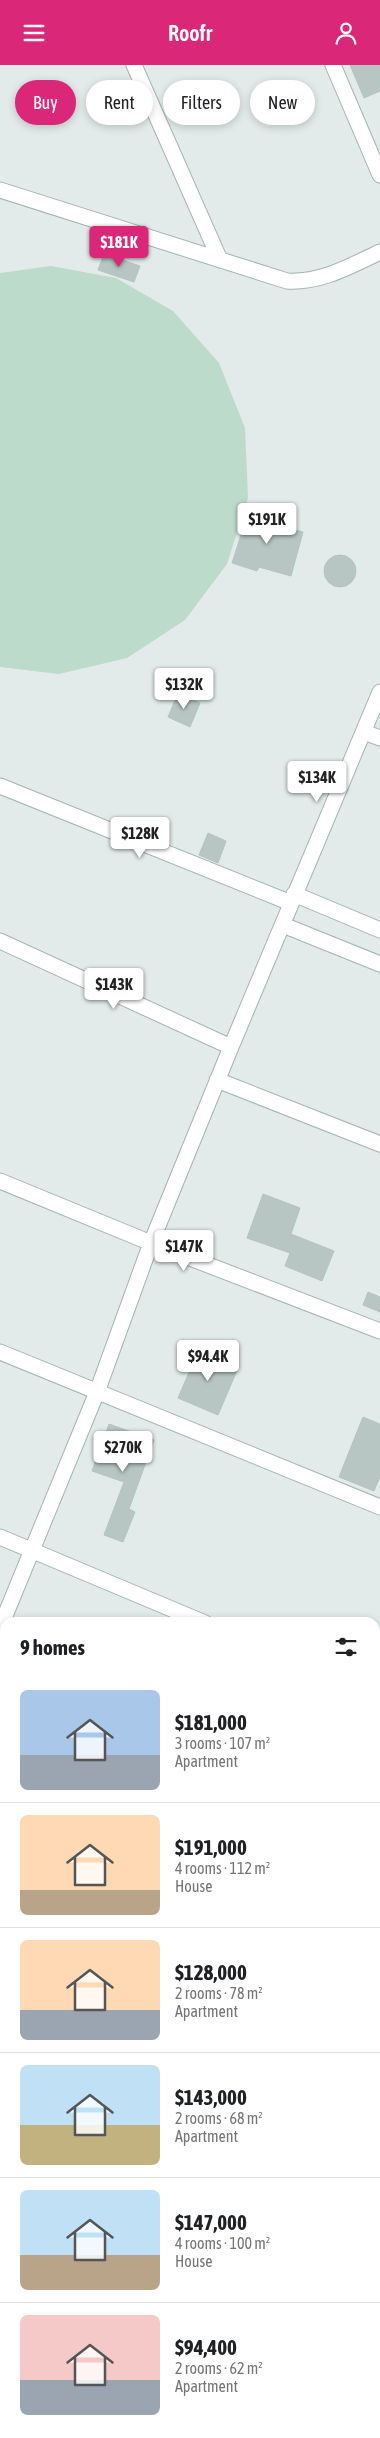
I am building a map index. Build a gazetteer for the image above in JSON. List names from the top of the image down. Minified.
{"page":{"header":"Roofr","chip":["Buy","Rent","Filters","New"],"price":["$181K","$191K","$132K","$134K","$128K","$143K","$147K","$94.4K","$270K"],"heading":"9 homes","list":[{"name":"$181,000","note":"3 rooms · 107 m² · Apartment"},{"name":"$191,000","note":"4 rooms · 112 m² · House"},{"name":"$128,000","note":"2 rooms · 78 m² · Apartment"},{"name":"$143,000","note":"2 rooms · 68 m² · Apartment"},{"name":"$147,000","note":"4 rooms · 100 m² · House"},{"name":"$94,400","note":"2 rooms · 62 m² · Apartment"}]}}
